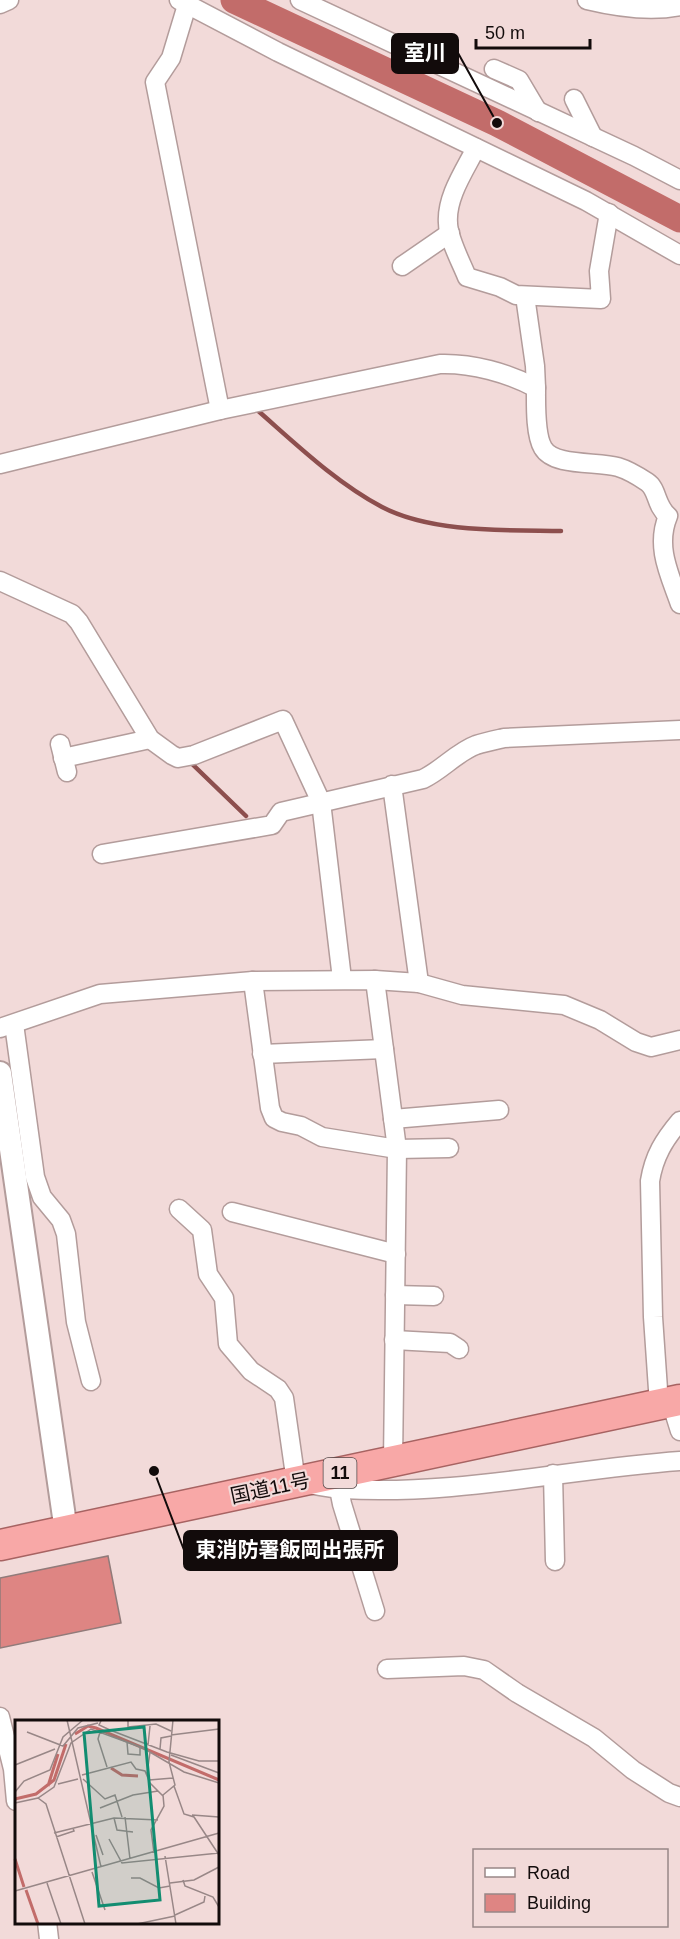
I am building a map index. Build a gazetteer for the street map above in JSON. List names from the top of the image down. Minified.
{"streets":{"highway":["11","国道11号"]},"places":["室川","東消防署飯岡出張所"],"legend":["Road","Building"],"scale_bar":"50 m"}
